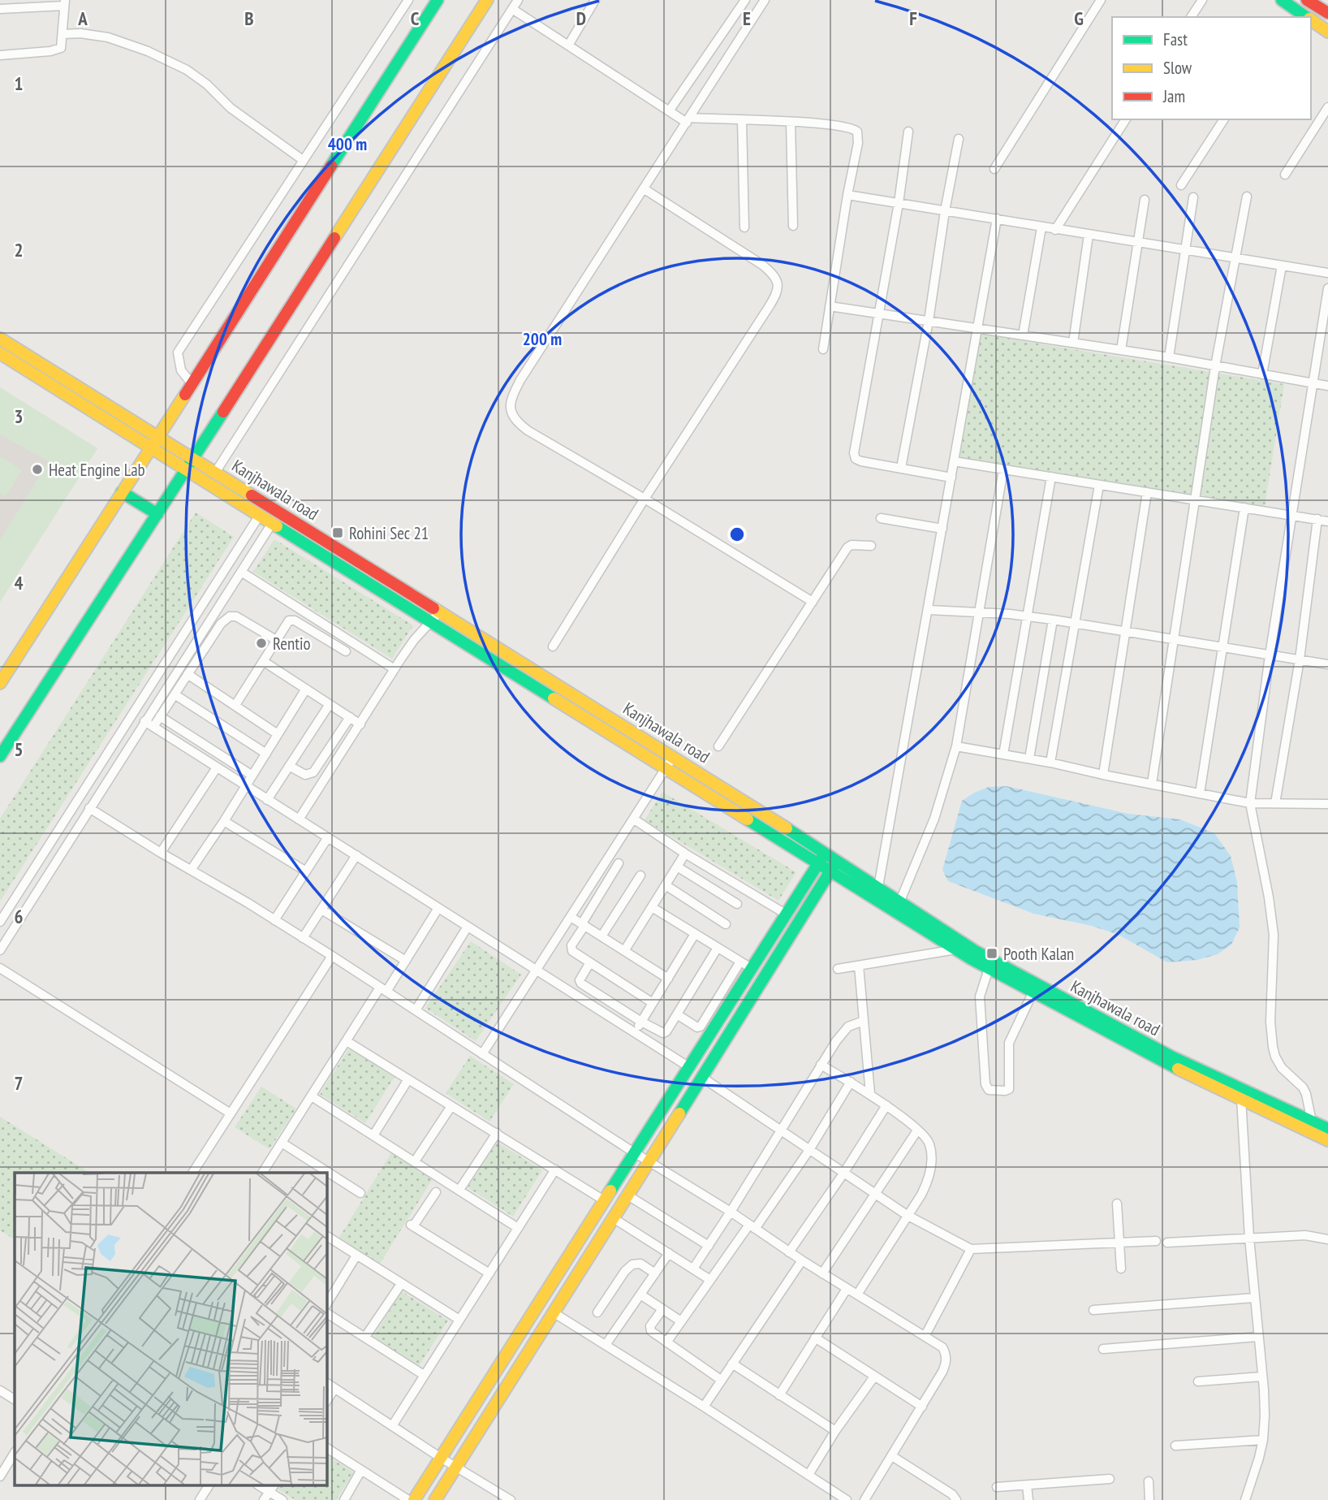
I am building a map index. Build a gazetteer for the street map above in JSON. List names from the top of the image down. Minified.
{"streets":{"street":["Kanjhawala road"]},"places":{"other":["Heat Engine Lab","Rentio"],"transit":["Rohini Sec 21","Pooth Kalan"]},"legend":["Fast","Slow","Jam"],"grid":{"columns":["A","B","C","D","E","F","G"],"rows":["1","2","3","4","5","6","7"]},"rings":["400 m","200 m"]}
